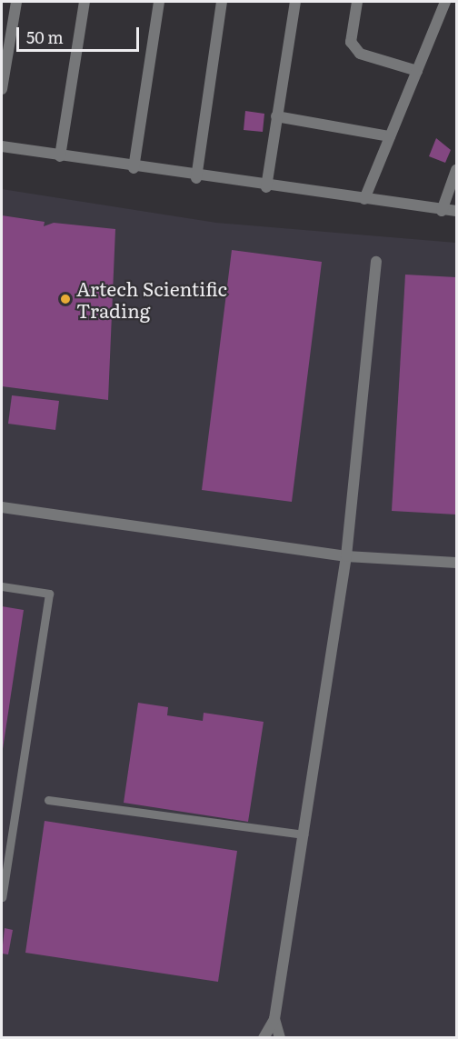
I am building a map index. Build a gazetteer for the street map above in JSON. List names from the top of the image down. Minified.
{"places":["Artech Scientific Trading"],"scale_bar":"50 m"}
